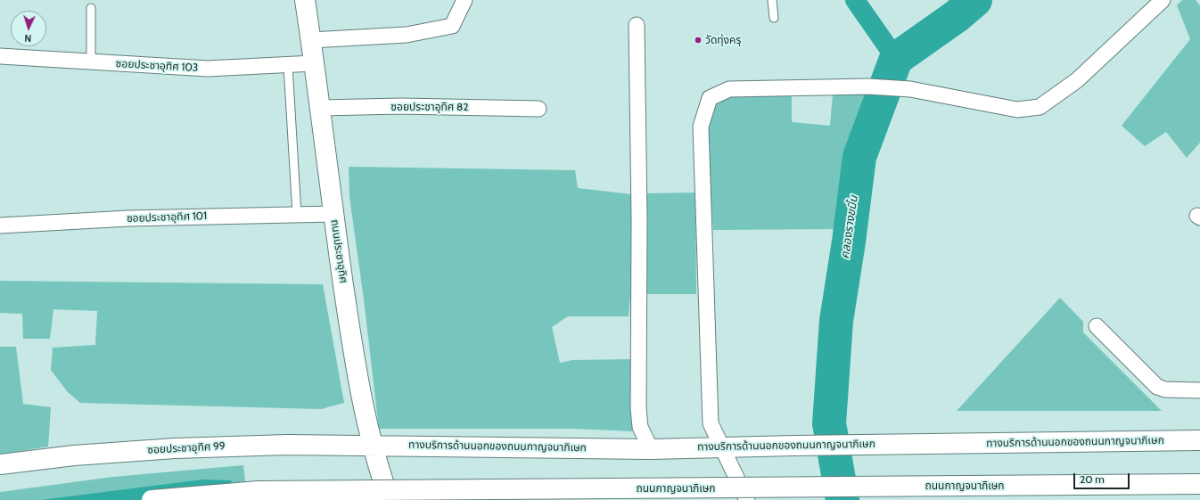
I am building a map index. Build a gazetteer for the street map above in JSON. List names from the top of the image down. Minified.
{"streets":{"main road":["ถนนประชาอุทิศ","ทางบริการด้านนอกของถนนกาญจนาภิเษก","ซอยประชาอุทิศ 99","ถนนกาญจนาภิเษก"],"street":["ซอยประชาอุทิศ 103","ซอยประชาอุทิศ 82","ซอยประชาอุทิศ 101"]},"crossings":[["ซอยประชาอุทิศ 103","ถนนประชาอุทิศ"],["ซอยประชาอุทิศ 82","ถนนประชาอุทิศ"],["ซอยประชาอุทิศ 101","ถนนประชาอุทิศ"],["ถนนประชาอุทิศ","ทางบริการด้านนอกของถนนกาญจนาภิเษก"],["ถนนประชาอุทิศ","ซอยประชาอุทิศ 99"],["ทางบริการด้านนอกของถนนกาญจนาภิเษก","ซอยประชาอุทิศ 99"]],"water":["คลองรางขมิ้น"],"places":["วัดทุ่งครุ"],"scale_bar":"20 m","north":"bottom"}
